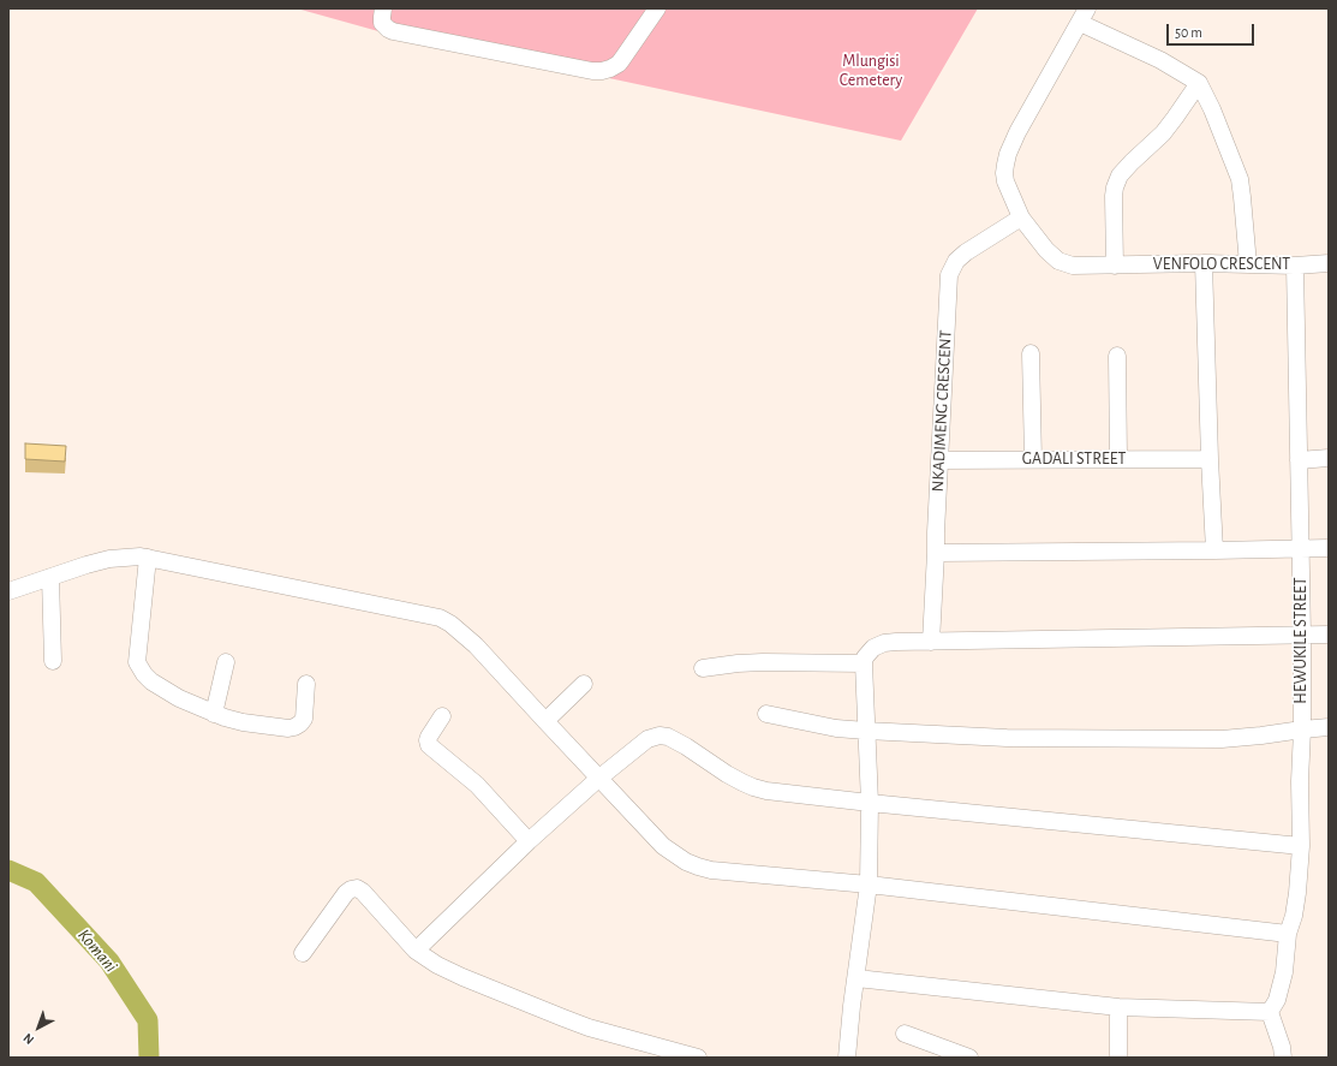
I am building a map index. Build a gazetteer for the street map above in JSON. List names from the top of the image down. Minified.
{"streets":{"street":["VENFOLO CRESCENT","NKADIMENG CRESCENT","GADALI STREET","HEWUKILE STREET"]},"crossings":[["VENFOLO CRESCENT","NKADIMENG CRESCENT"],["VENFOLO CRESCENT","HEWUKILE STREET"],["NKADIMENG CRESCENT","GADALI STREET"]],"water":["Komani"],"parks":["Mlungisi Cemetery"],"scale_bar":"50 m","north":"bottom left"}
